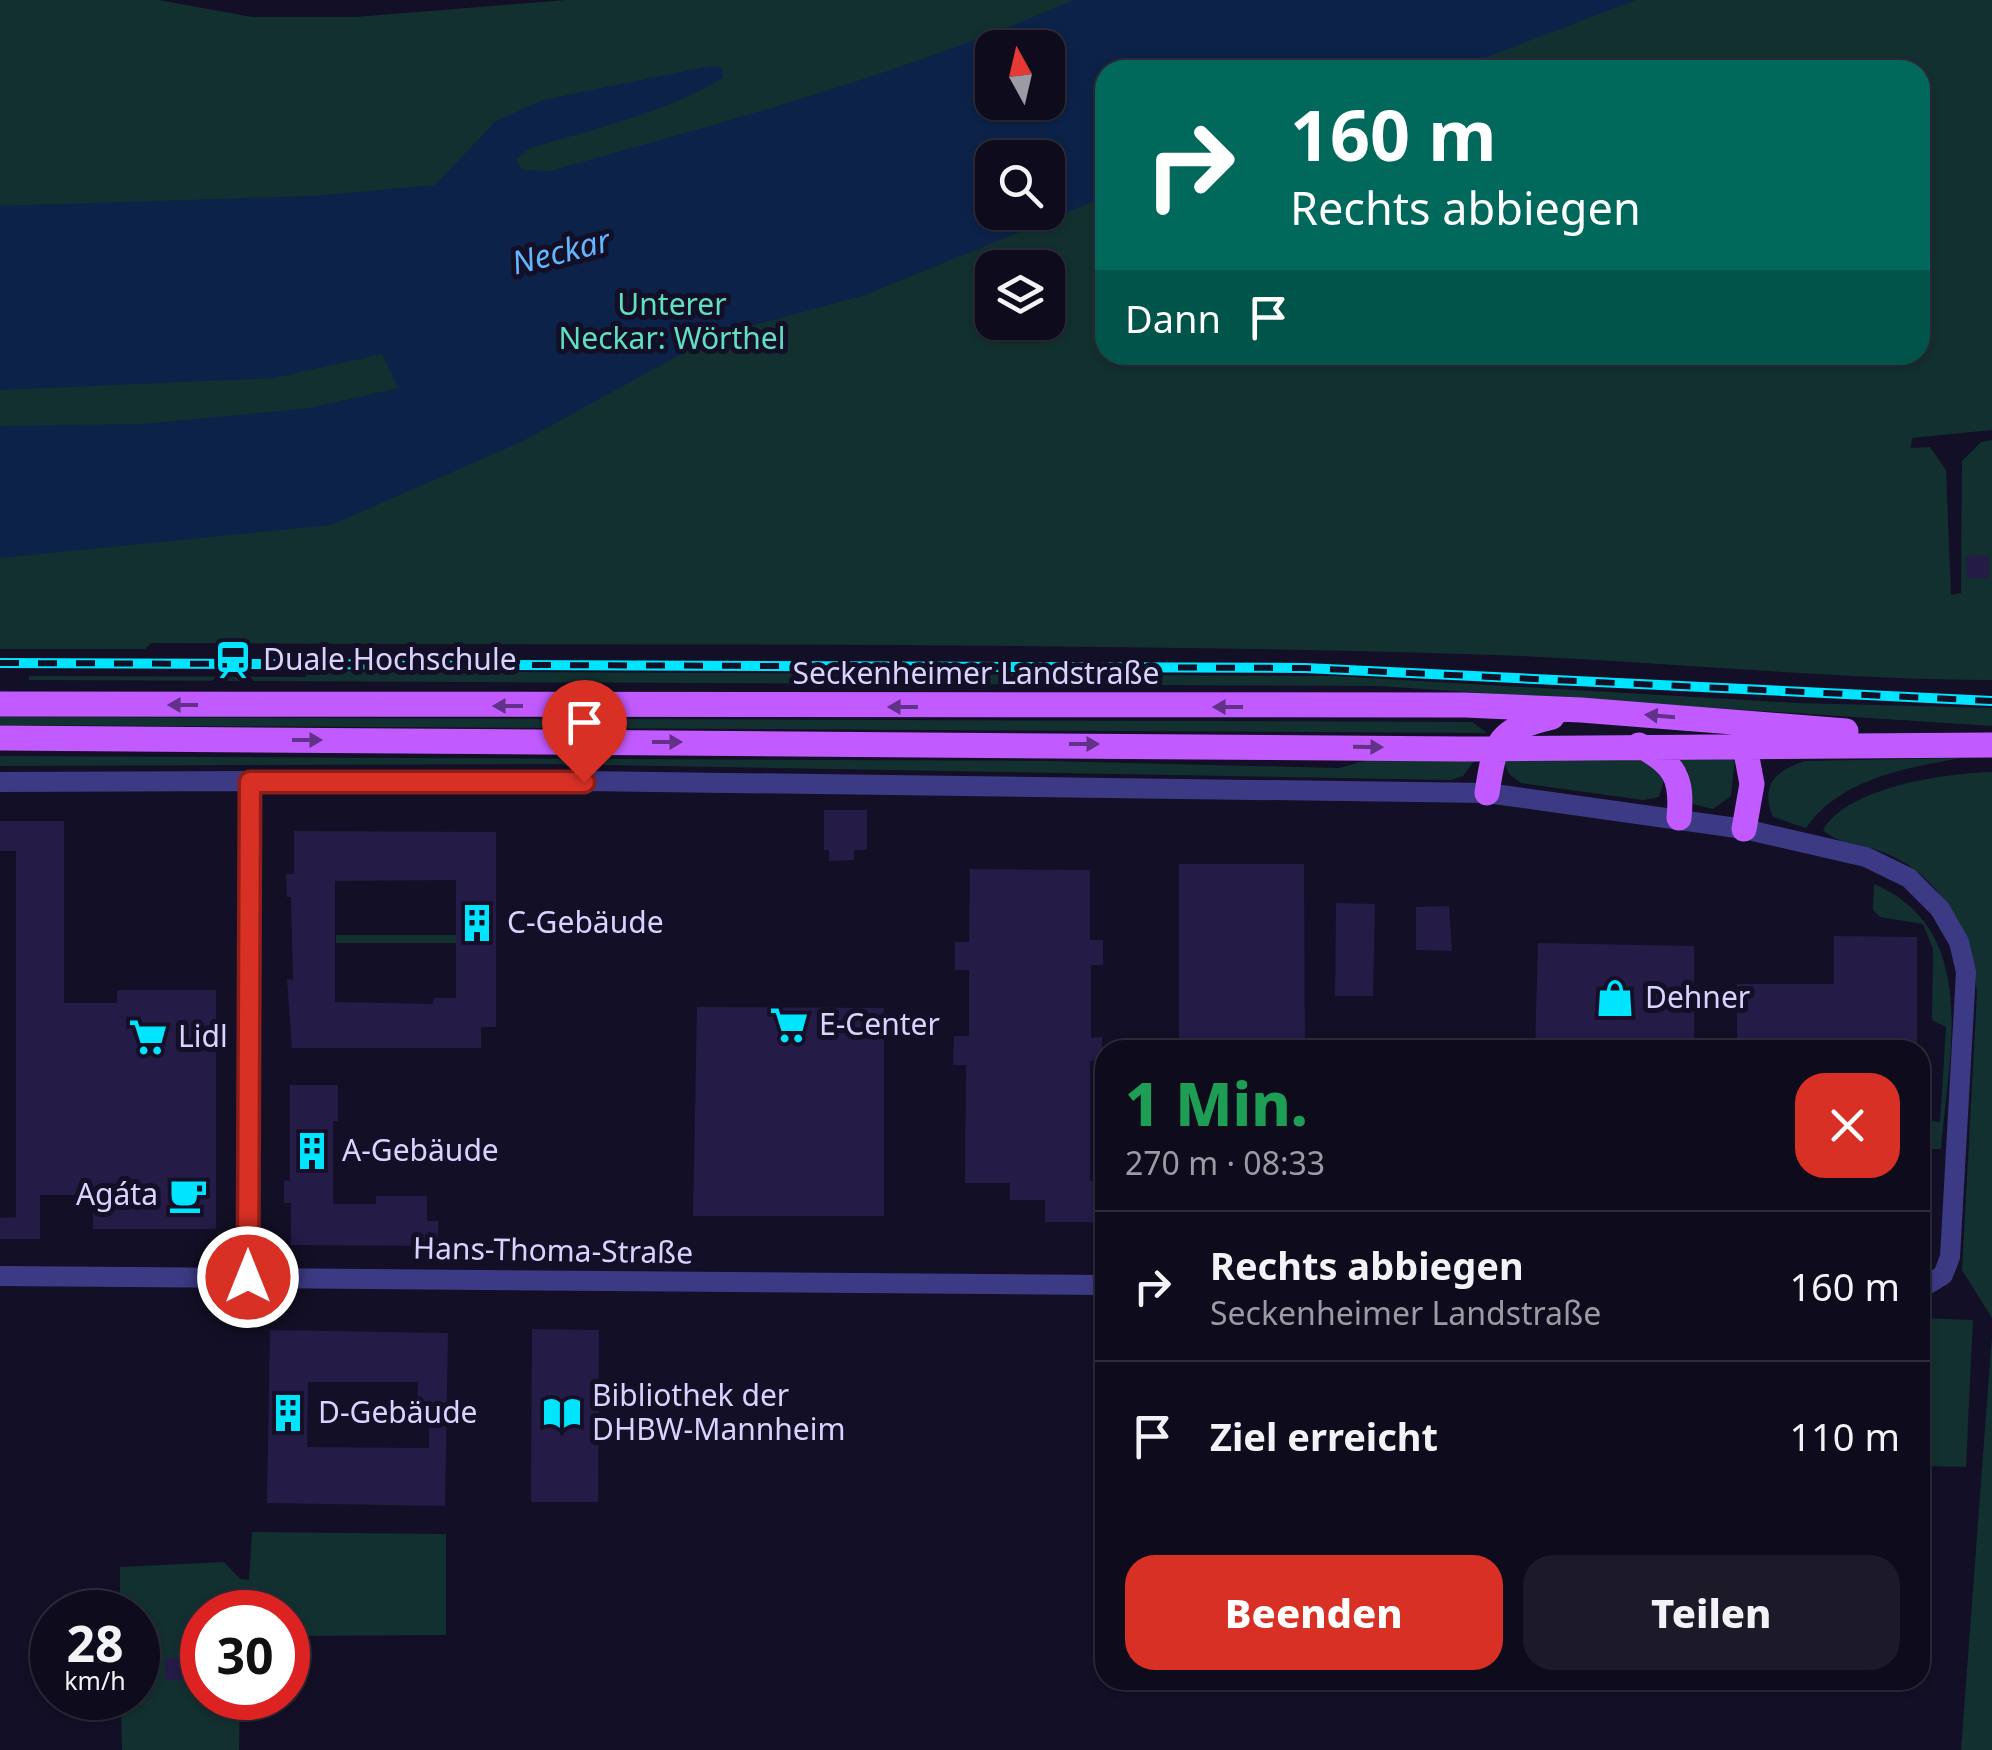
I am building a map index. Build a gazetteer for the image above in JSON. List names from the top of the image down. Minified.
{"streets":{"main road":["Seckenheimer Landstraße"],"street":["Hans-Thoma-Straße"]},"water":["Neckar"],"parks":["Unterer Neckar: Wörthel"],"places":{"station":["Duale Hochschule"],"building":["C-Gebäude","A-Gebäude","D-Gebäude"],"shop":["Dehner"],"supermarket":["E-Center","Lidl"],"cafe":["Agáta"],"library":["Bibliothek der DHBW-Mannheim"]},"north":"top","page":{"turn":["160 m","Rechts abbiegen"],"then":"Dann","heading":["1 Min.","270 m · 08:33"],"list":[{"name":"Rechts abbiegen","note":"Seckenheimer Landstraße","value":"160 m"},{"name":"Ziel erreicht","value":"110 m"}],"buttons":["Beenden","Teilen"],"speed":"28 km/h","limit":"30"}}
